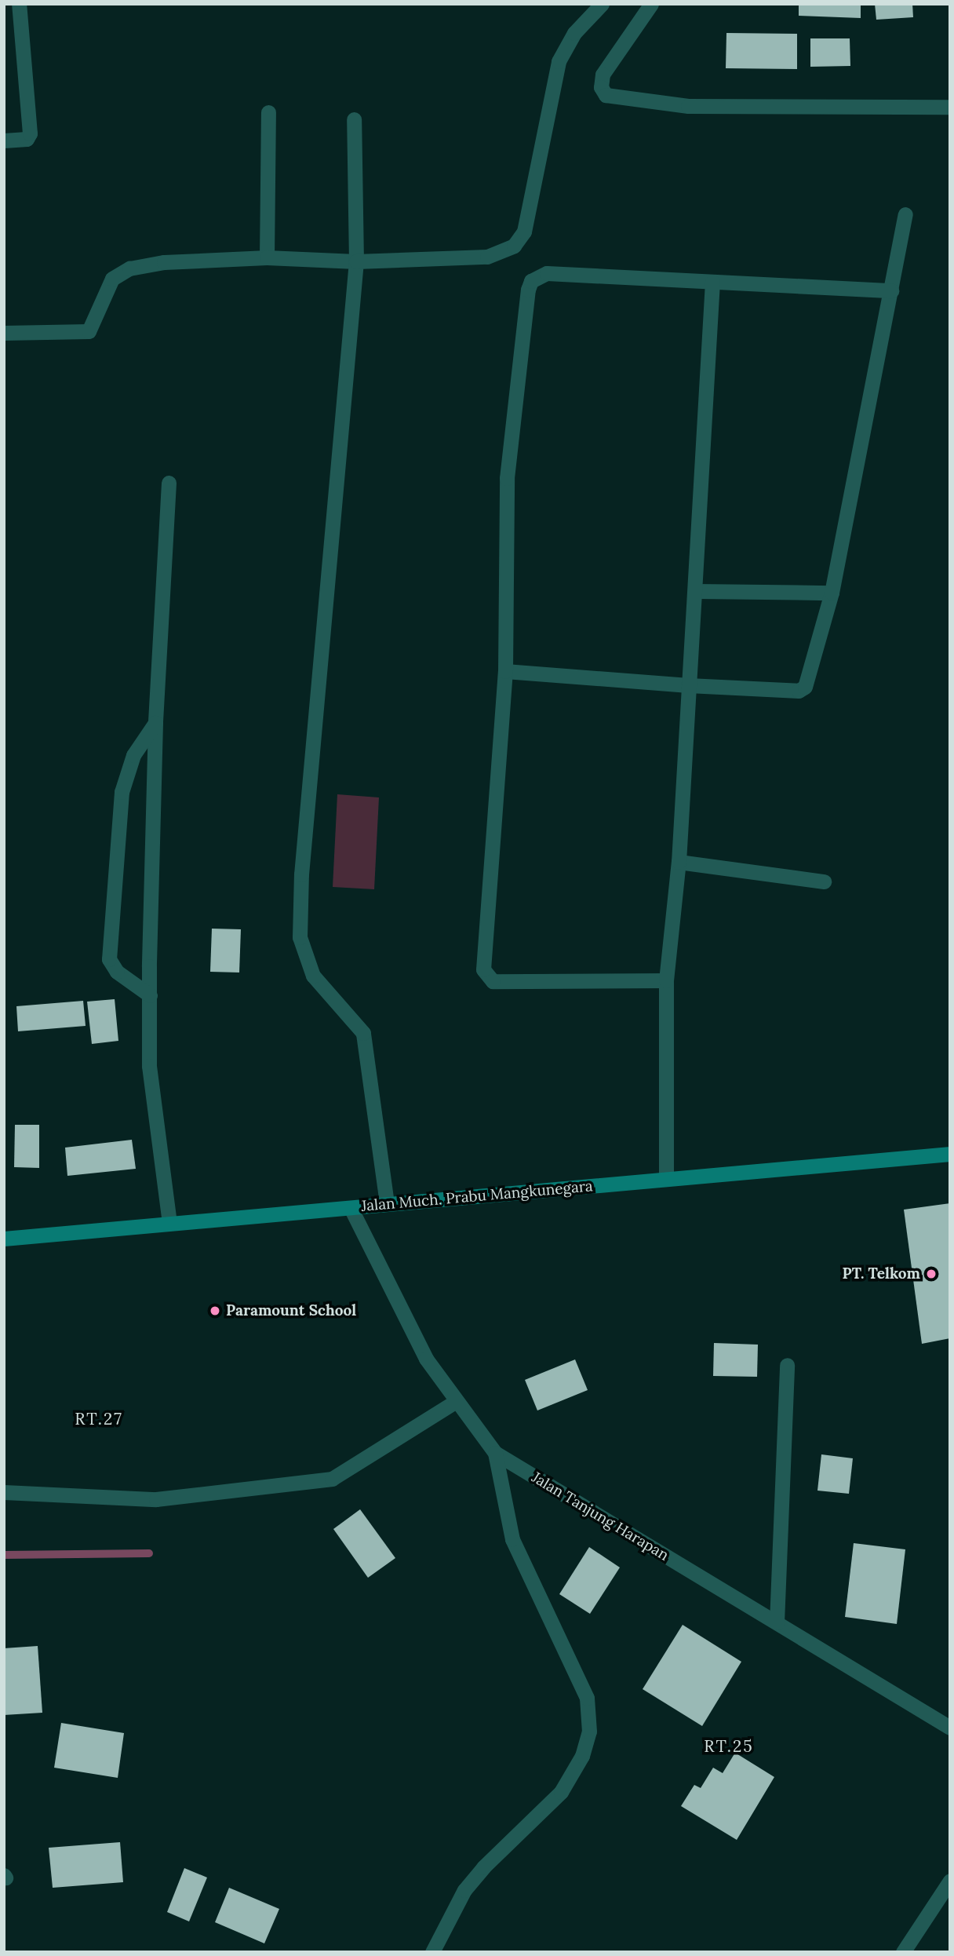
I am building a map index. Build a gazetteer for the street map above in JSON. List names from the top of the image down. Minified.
{"streets":{"main road":["Jalan Much. Prabu Mangkunegara"],"street":["Jalan Tanjung Harapan"]},"crossings":[["Jalan Much. Prabu Mangkunegara","Jalan Tanjung Harapan"]],"districts":["RT.27","RT.25"],"places":["PT. Telkom","Paramount School"]}
